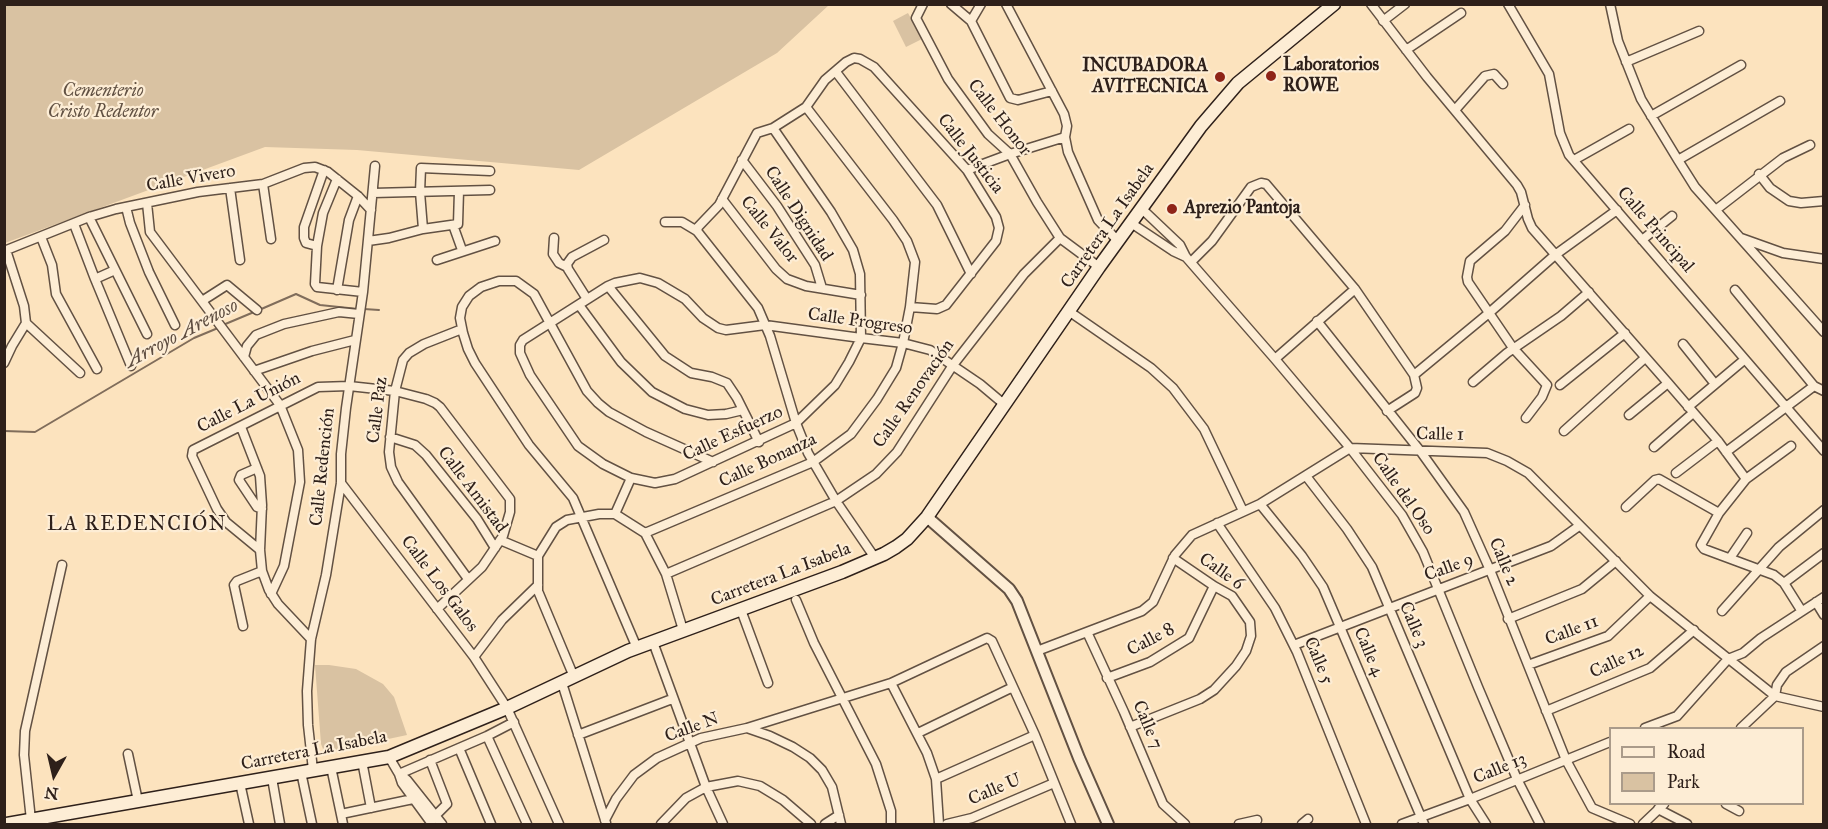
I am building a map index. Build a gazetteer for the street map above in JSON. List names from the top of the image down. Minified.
{"streets":{"main road":["Carretera La Isabela"],"street":["Calle Honor","Calle Justicia","Calle Vivero","Calle Dignidad","Calle Valor","Calle Principal","Calle Progreso","Calle Renovación","Calle La Unión","Calle Paz","Calle Esfuerzo","Calle 1","Calle Bonanza","Calle Redención","Calle Amistad","Calle del Oso","Calle 2","Calle 9","Calle 6","Calle Los Galos","Calle 3","Calle 11","Calle 8","Calle 4","Calle 5","Calle 12","Calle 7","Calle N","Calle 13","Calle U"]},"crossings":[["Calle Honor","Carretera La Isabela"],["Calle Honor","Calle Renovación"],["Calle Justicia","Calle Bonanza"],["Calle Dignidad","Calle Valor"],["Carretera La Isabela","Calle Progreso"],["Carretera La Isabela","Calle Redención"],["Carretera La Isabela","Calle del Oso"],["Carretera La Isabela","Calle Los Galos"],["Calle Valor","Calle Esfuerzo"],["Calle Progreso","Calle Renovación"],["Calle Progreso","Calle Esfuerzo"],["Calle Progreso","Calle Bonanza"],["Calle La Unión","Calle Paz"],["Calle La Unión","Calle Redención"],["Calle La Unión","Calle Amistad"],["Calle La Unión","Calle Los Galos"],["Calle Paz","Calle Amistad"],["Calle 1","Calle del Oso"],["Calle 1","Calle 2"],["Calle 1","Calle 9"],["Calle 1","Calle 11"],["Calle 1","Calle 12"],["Calle Redención","Calle Los Galos"],["Calle del Oso","Calle 9"],["Calle del Oso","Calle 13"],["Calle 2","Calle 9"],["Calle 2","Calle 11"],["Calle 2","Calle 12"],["Calle 2","Calle 13"],["Calle 9","Calle 3"],["Calle 9","Calle 4"],["Calle 9","Calle 5"],["Calle 6","Calle 8"],["Calle 6","Calle 7"],["Calle 3","Calle 13"],["Calle 8","Calle 7"],["Calle 4","Calle 13"]],"districts":["LA REDENCIÓN"],"water":["Arroyo Arenoso"],"parks":["Cementerio Cristo Redentor"],"places":["Laboratorios ROWE","INCUBADORA AVITECNICA","Aprezio Pantoja"],"legend":["Road","Park"],"north":"bottom"}
